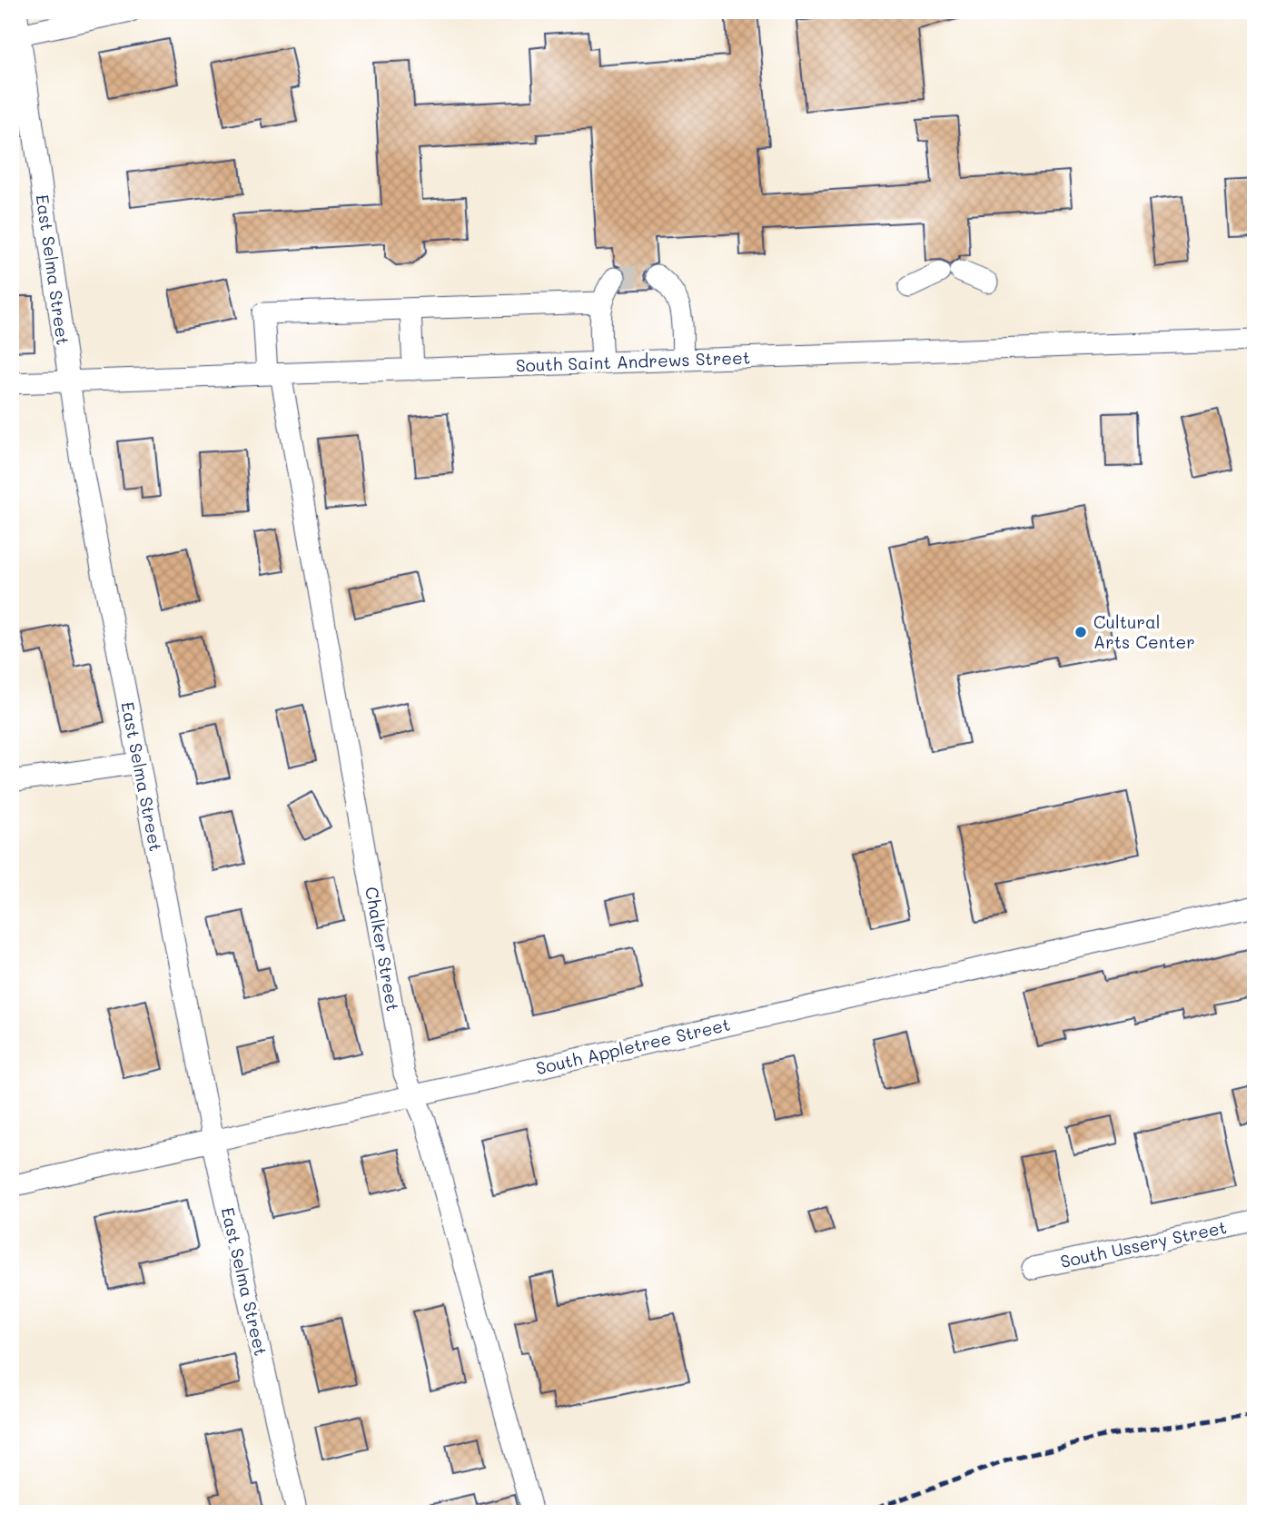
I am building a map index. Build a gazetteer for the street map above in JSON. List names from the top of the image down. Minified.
{"streets":{"street":["East Selma Street","South Saint Andrews Street","Chalker Street","South Appletree Street","South Ussery Street"]},"crossings":[["East Selma Street","South Saint Andrews Street"],["East Selma Street","South Appletree Street"],["South Saint Andrews Street","Chalker Street"],["Chalker Street","South Appletree Street"]],"places":["Cultural Arts Center"]}
